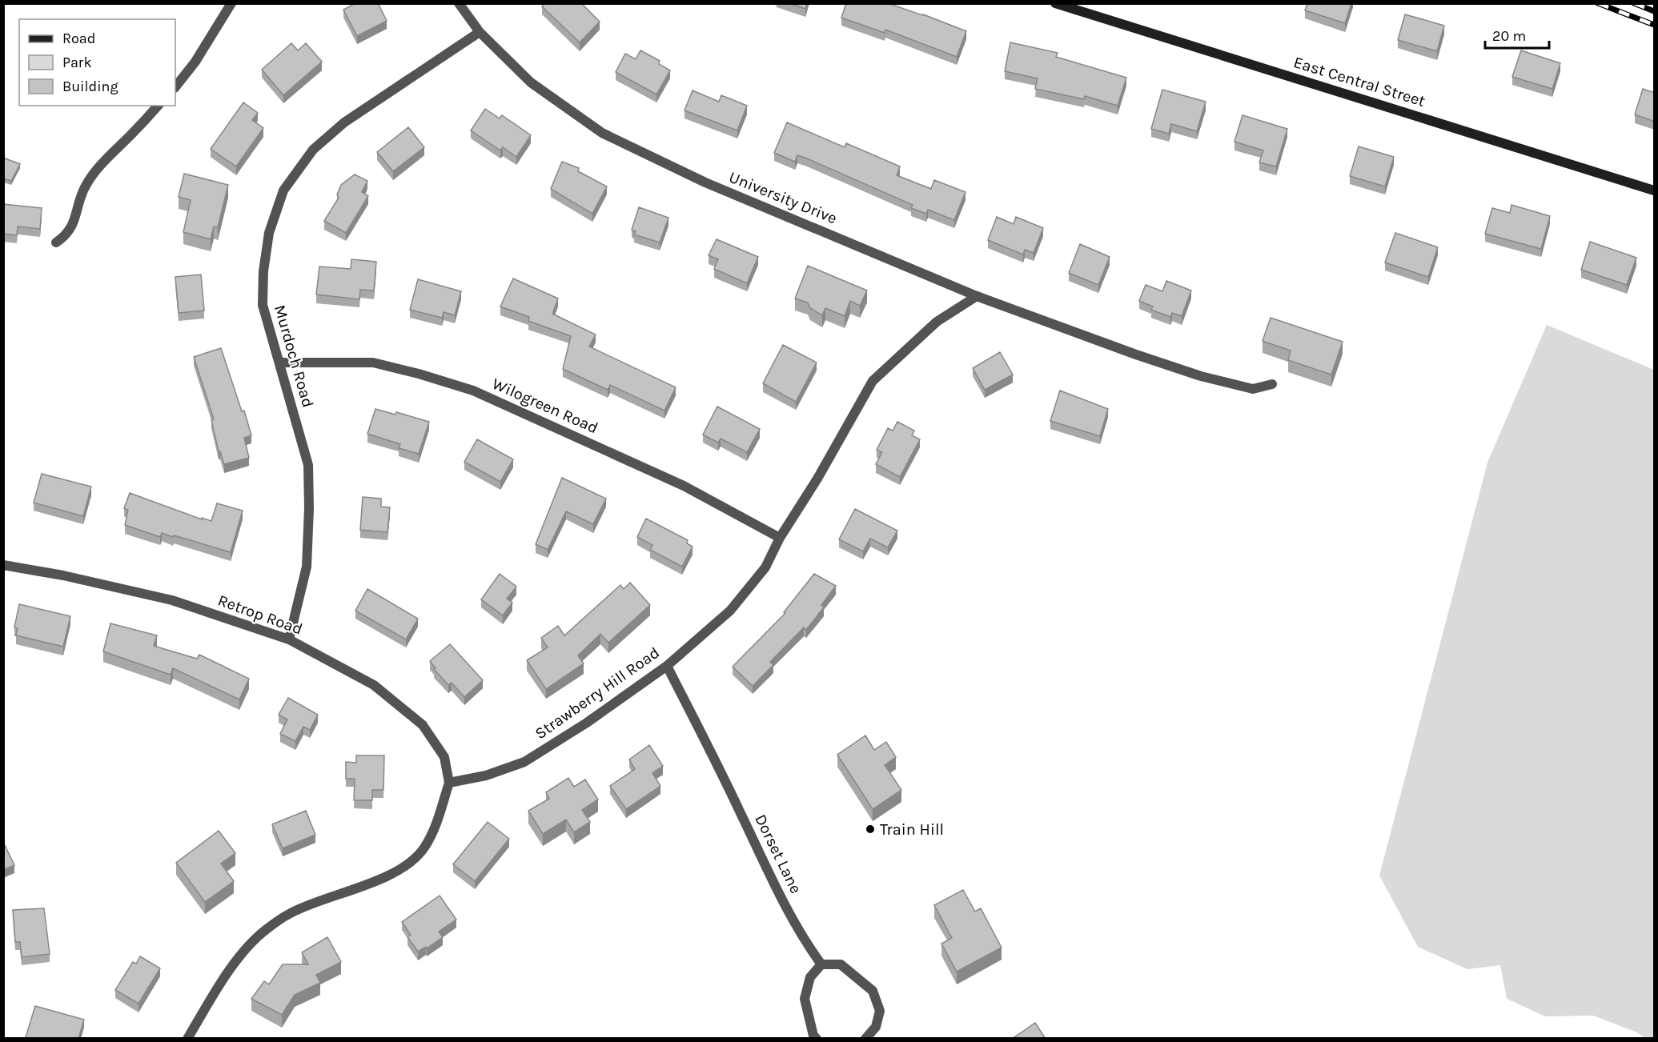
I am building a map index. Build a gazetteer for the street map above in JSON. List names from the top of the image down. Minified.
{"streets":{"main road":["East Central Street"],"street":["University Drive","Murdoch Road","Wilogreen Road","Retrop Road","Strawberry Hill Road","Dorset Lane"]},"crossings":[["University Drive","Murdoch Road"],["University Drive","Strawberry Hill Road"],["Murdoch Road","Wilogreen Road"],["Murdoch Road","Retrop Road"],["Wilogreen Road","Strawberry Hill Road"],["Retrop Road","Strawberry Hill Road"],["Strawberry Hill Road","Dorset Lane"]],"places":["Train Hill"],"legend":["Road","Park","Building"],"scale_bar":"20 m"}
